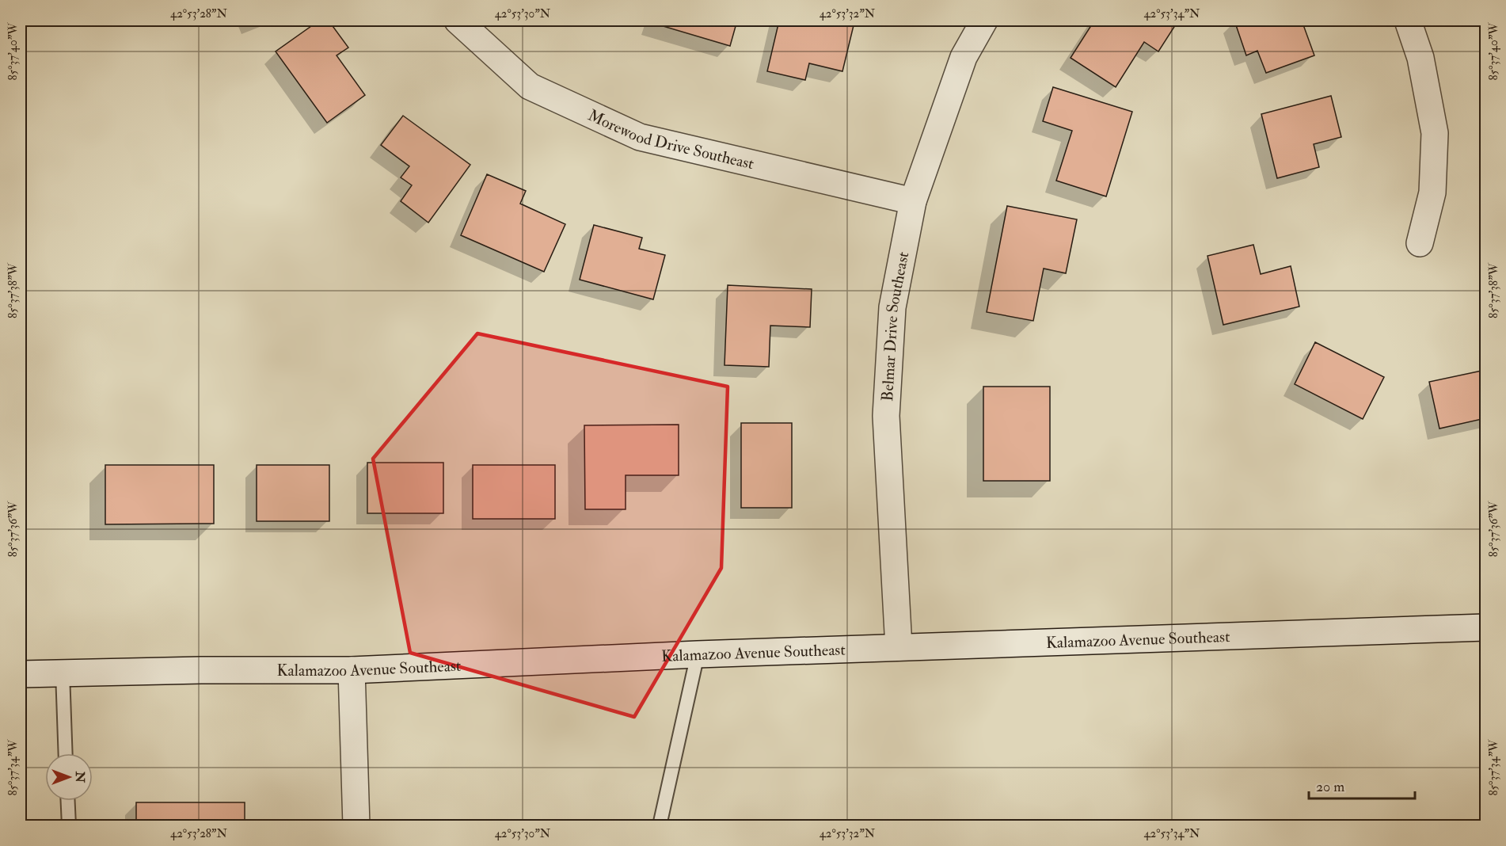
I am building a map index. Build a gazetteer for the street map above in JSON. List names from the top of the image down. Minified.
{"streets":{"street":["Morewood Drive Southeast","Belmar Drive Southeast","Kalamazoo Avenue Southeast"]},"crossings":[["Morewood Drive Southeast","Belmar Drive Southeast"],["Belmar Drive Southeast","Kalamazoo Avenue Southeast"]],"scale_bar":"20 m","north":"right","coordinates":["42°53'28\"N","42°53'30\"N","42°53'32\"N","42°53'34\"N","85°37'40\"W","85°37'38\"W","85°37'36\"W","85°37'34\"W"]}
